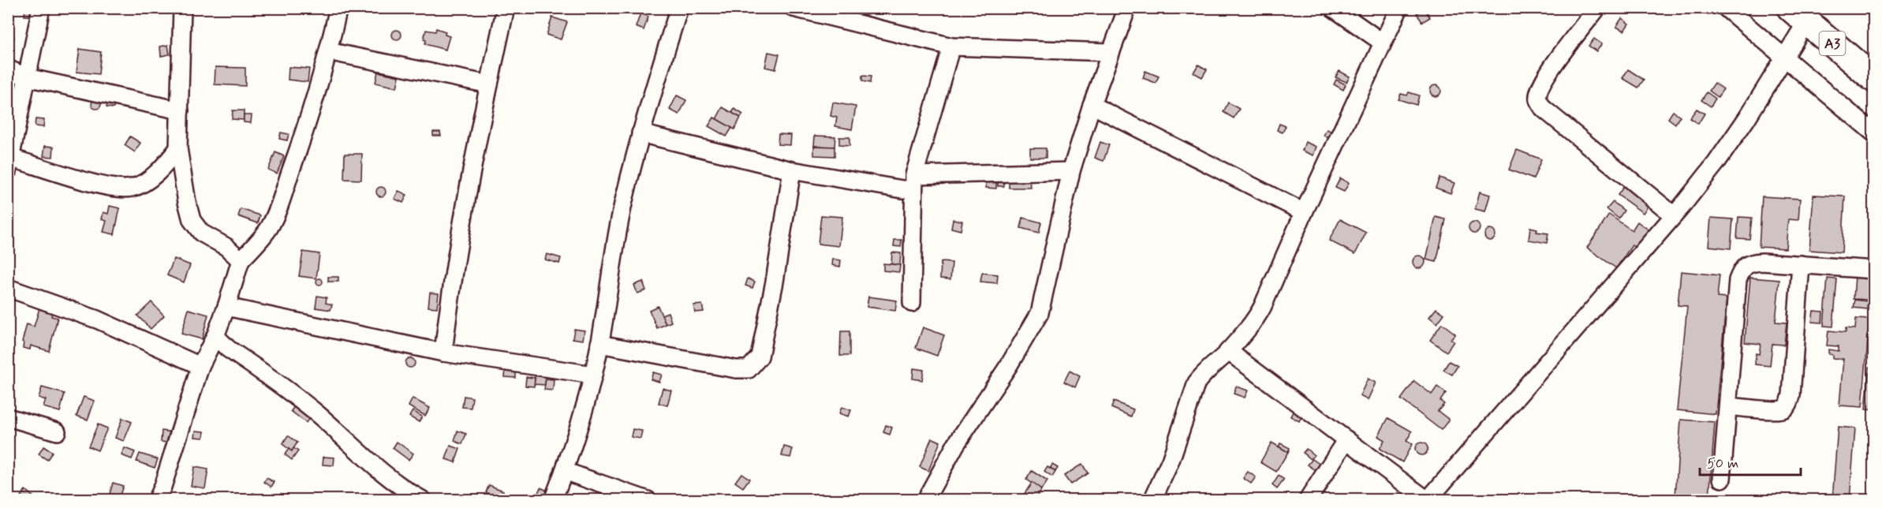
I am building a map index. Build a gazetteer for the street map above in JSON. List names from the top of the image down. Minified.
{"streets":{"highway":["A3"]},"scale_bar":"50 m"}
